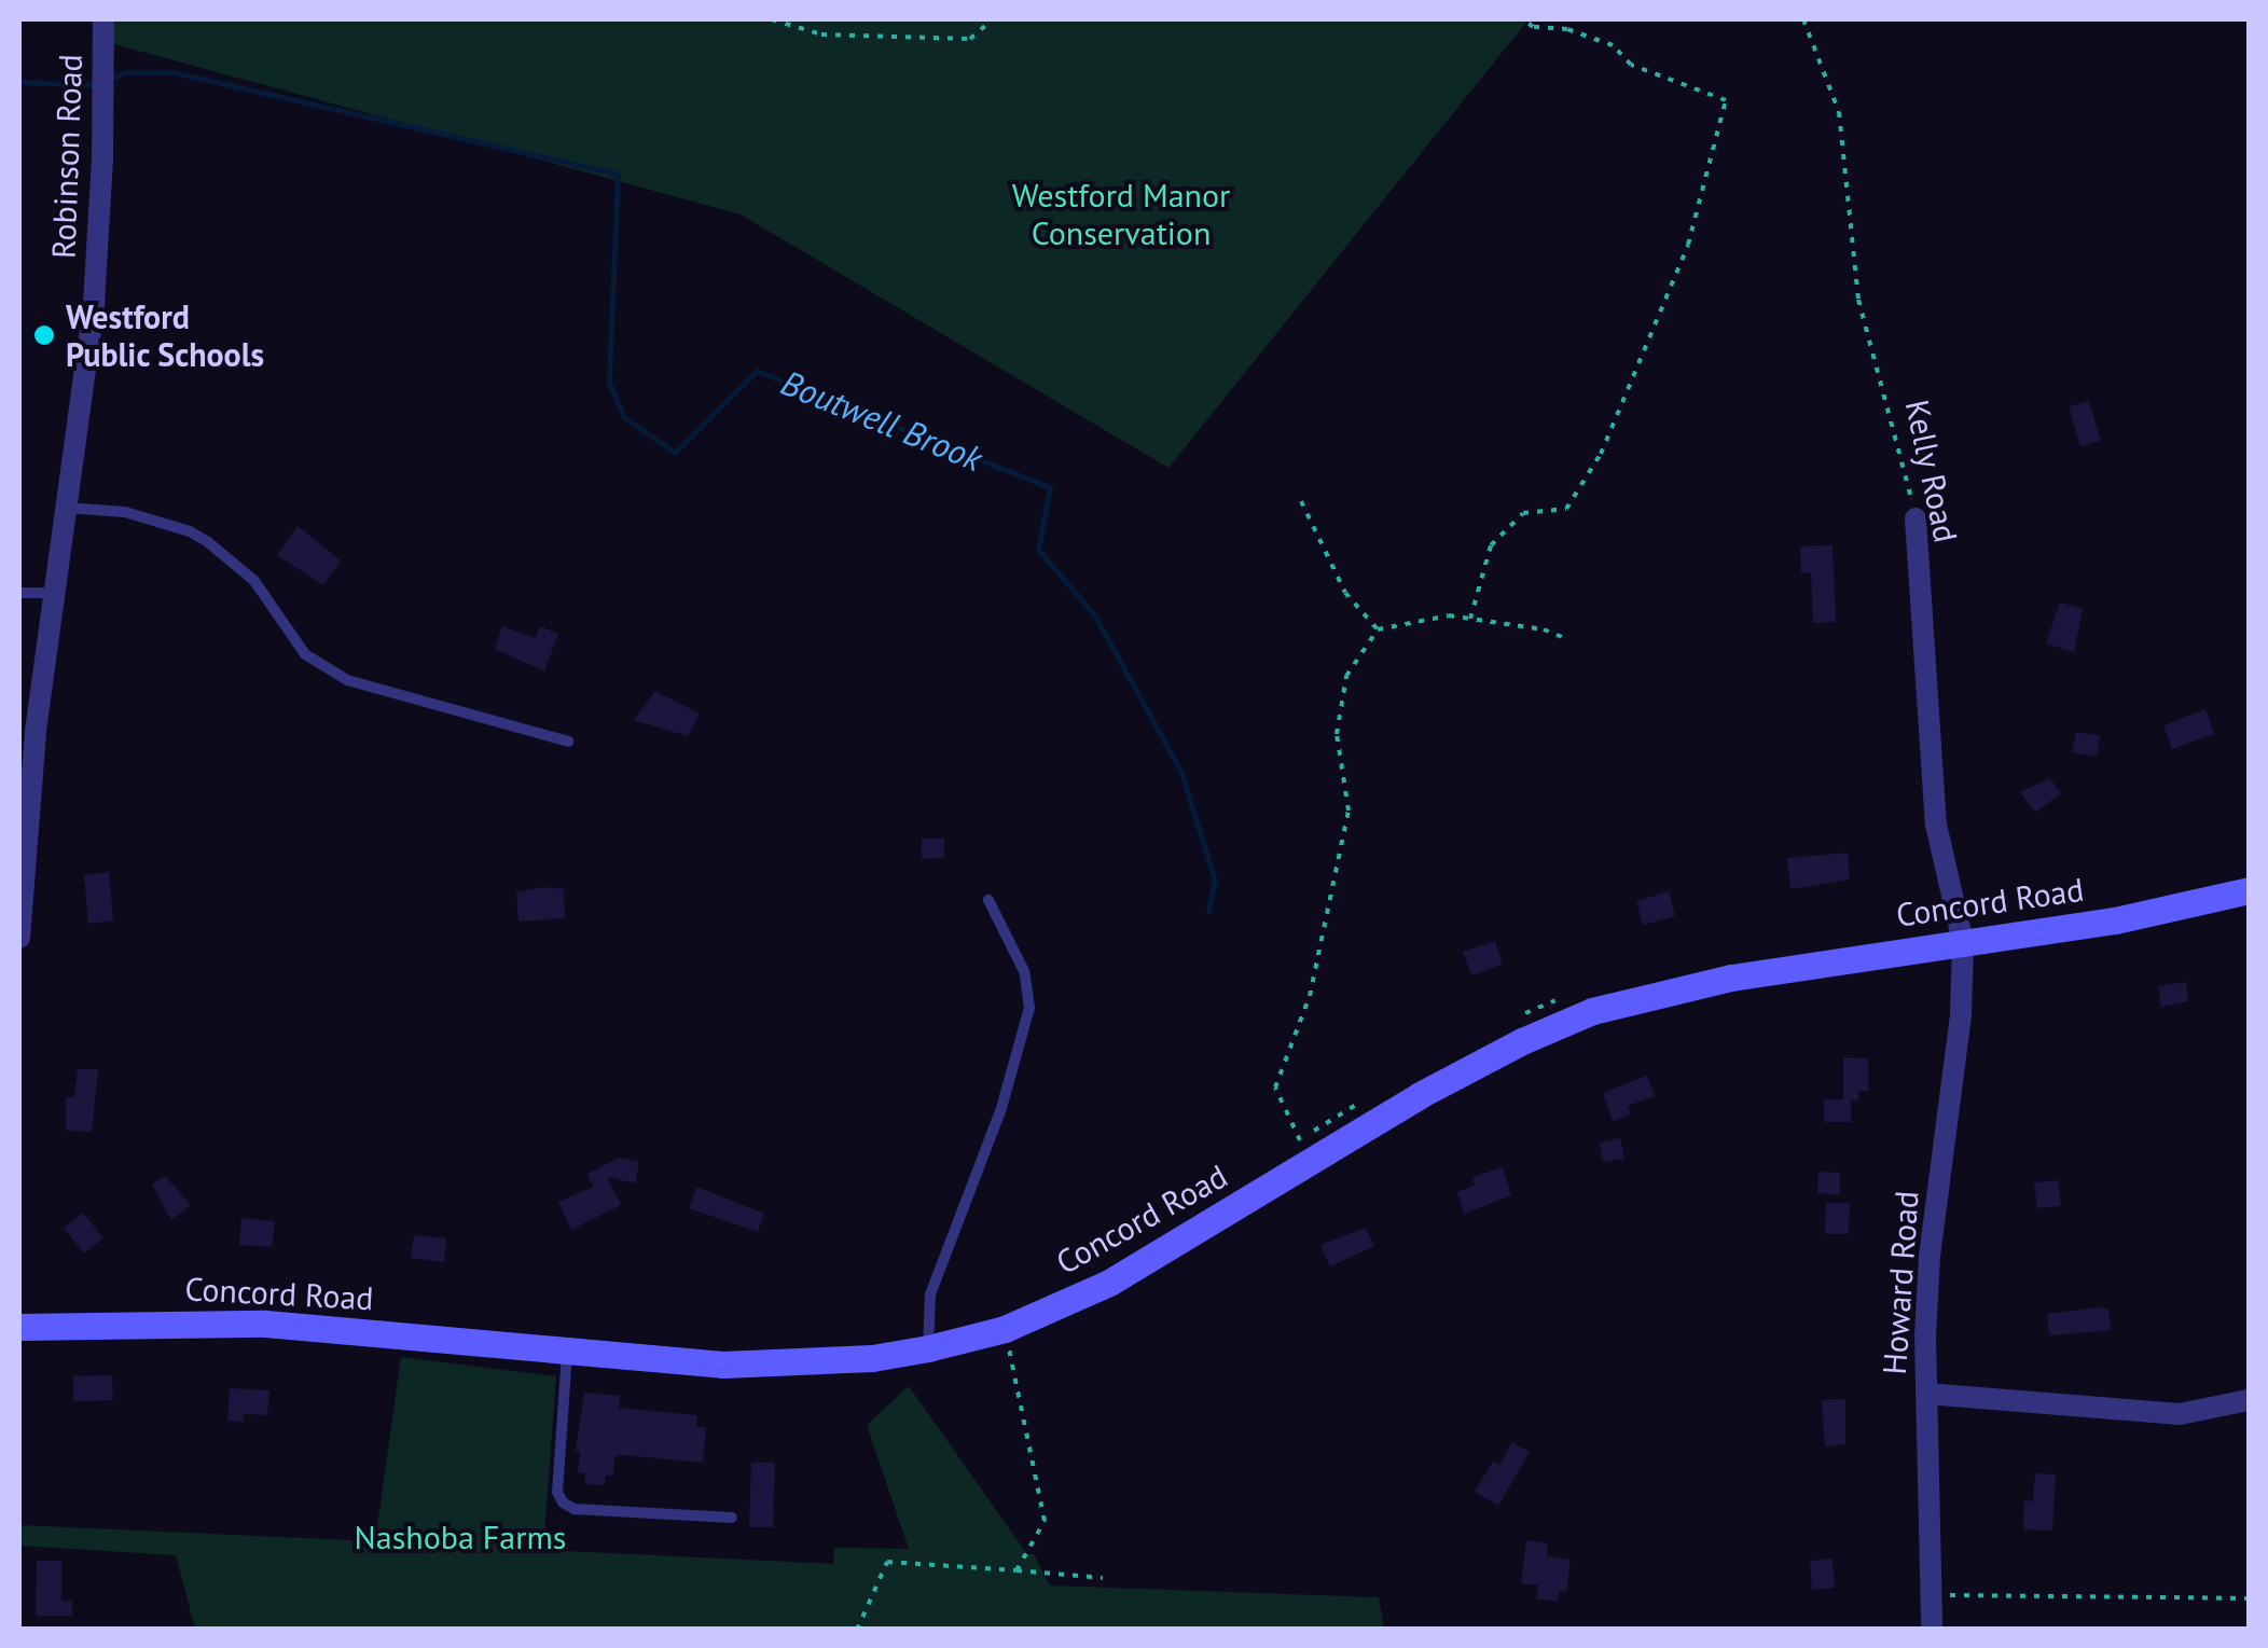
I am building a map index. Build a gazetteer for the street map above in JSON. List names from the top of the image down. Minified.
{"streets":{"main road":["Concord Road"],"street":["Robinson Road","Kelly Road","Howard Road"]},"crossings":[["Kelly Road","Concord Road"],["Kelly Road","Howard Road"],["Concord Road","Howard Road"]],"water":["Boutwell Brook"],"parks":["Westford Manor Conservation","Nashoba Farms"],"places":["Westford Public Schools"]}
